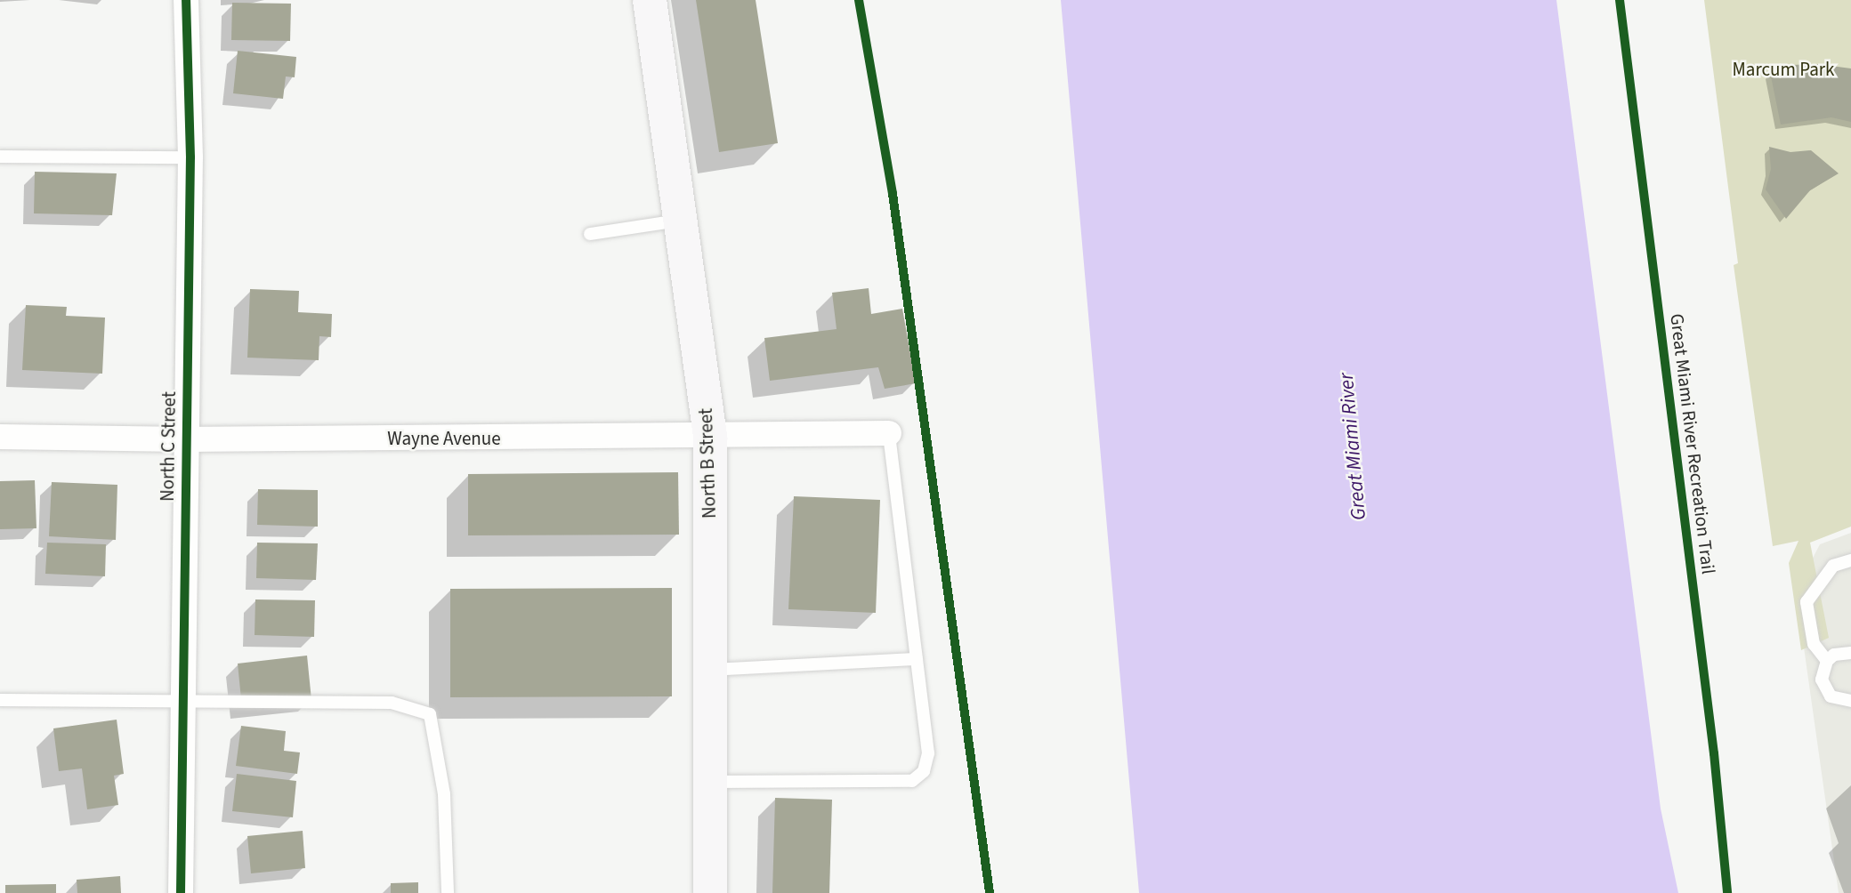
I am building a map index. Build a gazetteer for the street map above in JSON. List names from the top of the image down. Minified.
{"streets":{"main road":["North B Street"],"street":["Wayne Avenue","North C Street"],"cycle path":["Great Miami River Recreation Trail"]},"crossings":[["Wayne Avenue","North C Street"],["Wayne Avenue","North B Street"]],"water":["Great Miami River"],"parks":["Marcum Park"]}
